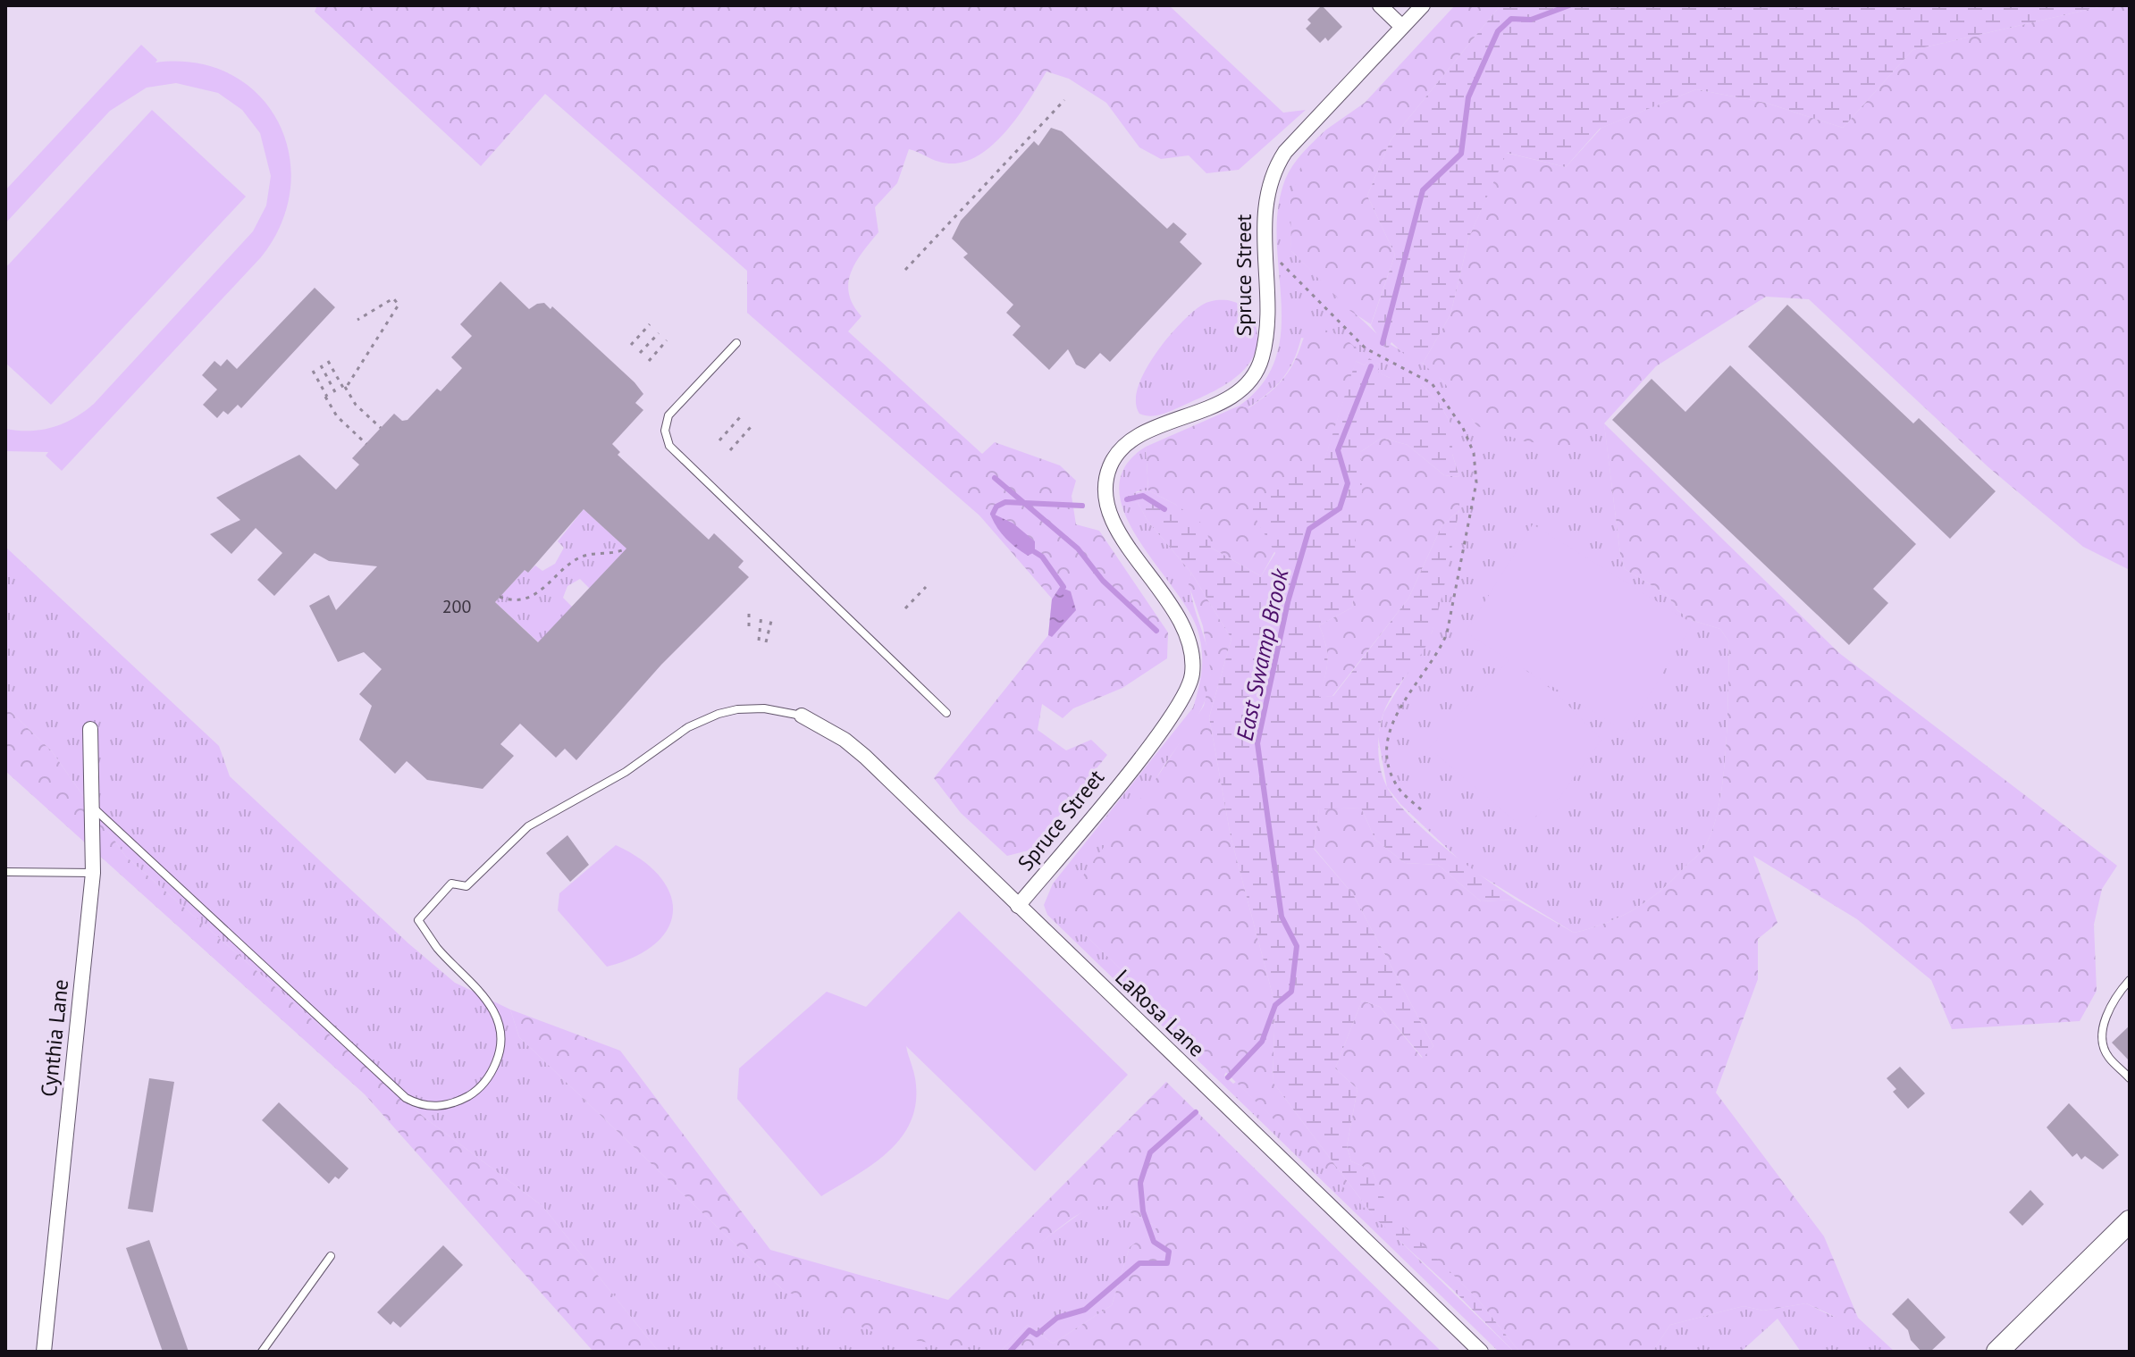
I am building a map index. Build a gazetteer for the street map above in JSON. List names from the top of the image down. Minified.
{"streets":{"street":["Spruce Street","LaRosa Lane","Cynthia Lane"]},"crossings":[["Spruce Street","LaRosa Lane"]],"water":["East Swamp Brook"],"house_numbers":["200"]}
